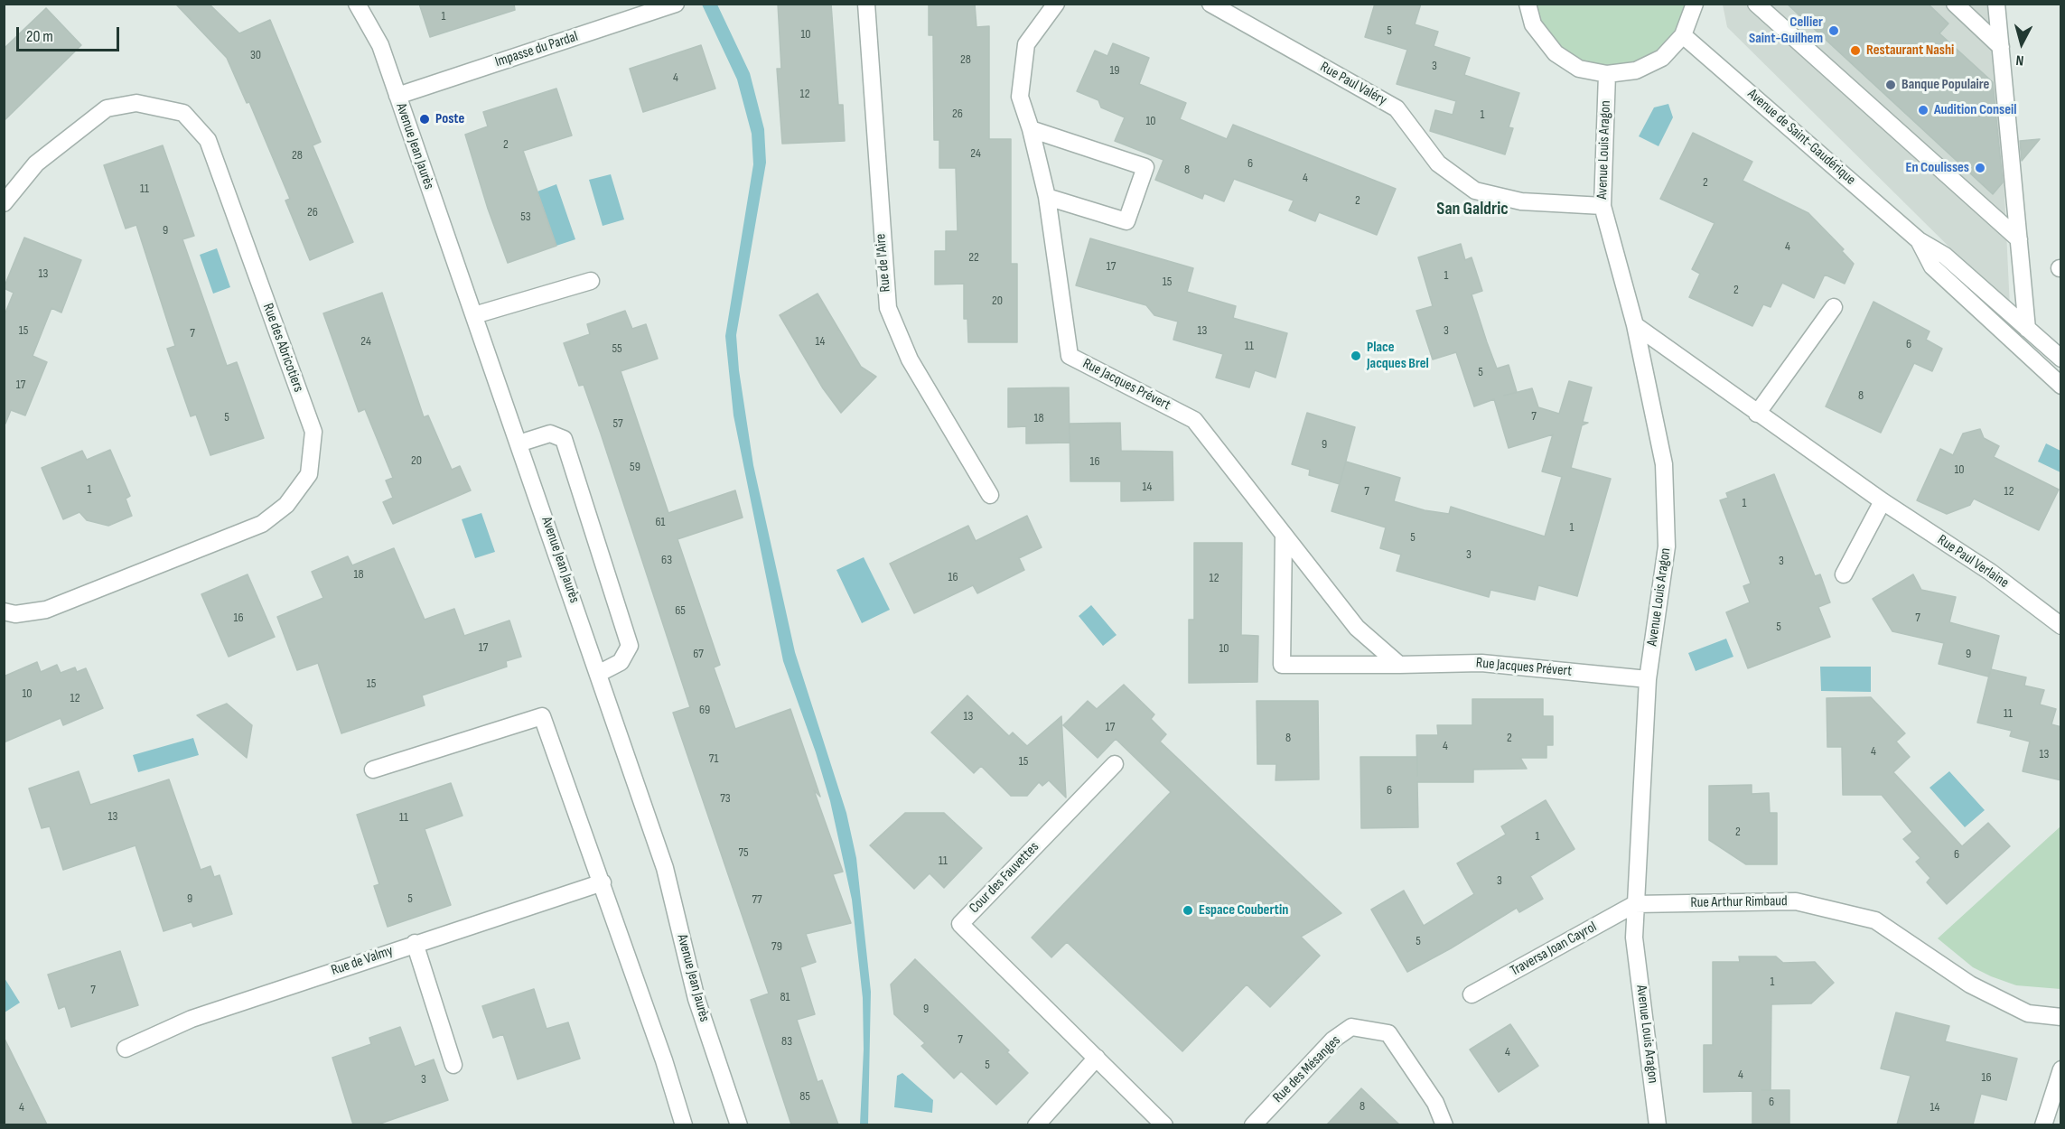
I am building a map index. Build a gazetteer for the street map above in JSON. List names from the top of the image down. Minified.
{"streets":{"street":["Impasse du Pardal","Rue Paul Valéry","Avenue de Saint-Gaudérique","Avenue Jean Jaurès","Avenue Louis Aragon","Rue de l'Aire","Rue des Abricotiers","Rue Jacques Prévert","Rue Paul Verlaine","Cour des Fauvettes","Rue Arthur Rimbaud","Traversa Joan Cayrol","Rue de Valmy","Rue des Mésanges"]},"crossings":[["Impasse du Pardal","Avenue Jean Jaurès"],["Rue Paul Valéry","Avenue Louis Aragon"],["Avenue Louis Aragon","Rue Jacques Prévert"],["Avenue Louis Aragon","Rue Paul Verlaine"],["Avenue Louis Aragon","Rue Arthur Rimbaud"],["Avenue Louis Aragon","Traversa Joan Cayrol"],["Rue Arthur Rimbaud","Traversa Joan Cayrol"]],"districts":["San Galdric"],"places":["Cellier Saint-Guilhem","Restaurant Nashi","Banque Populaire","Audition Conseil","Poste","En Coulisses","Place Jacques Brel","Espace Coubertin"],"house_numbers":["1","5","10","30","28","3","19","4","12","26","1","10","2","24","28","6","8","4","2","11","2","26","53","9","4","22","17","13","1","15","2","20","15","13","3","7","24","14","6","11","55","5","17","8","7","5","18","57","9","20","16","59","10","14","1","7","12","1","61","1","5","3","63","3","18","16","12","65","16","7","5","17","10","67","9","15","10","12","69","11","13","17","8","2","4","4","13","71","15","6","73","13","11","2","1","75","6","11","3","9","5","77","5","79","1","7","81","9","7","83","4","5","4","16","3","85","6","8","4","14"],"scale_bar":"20 m","north":"bottom"}
